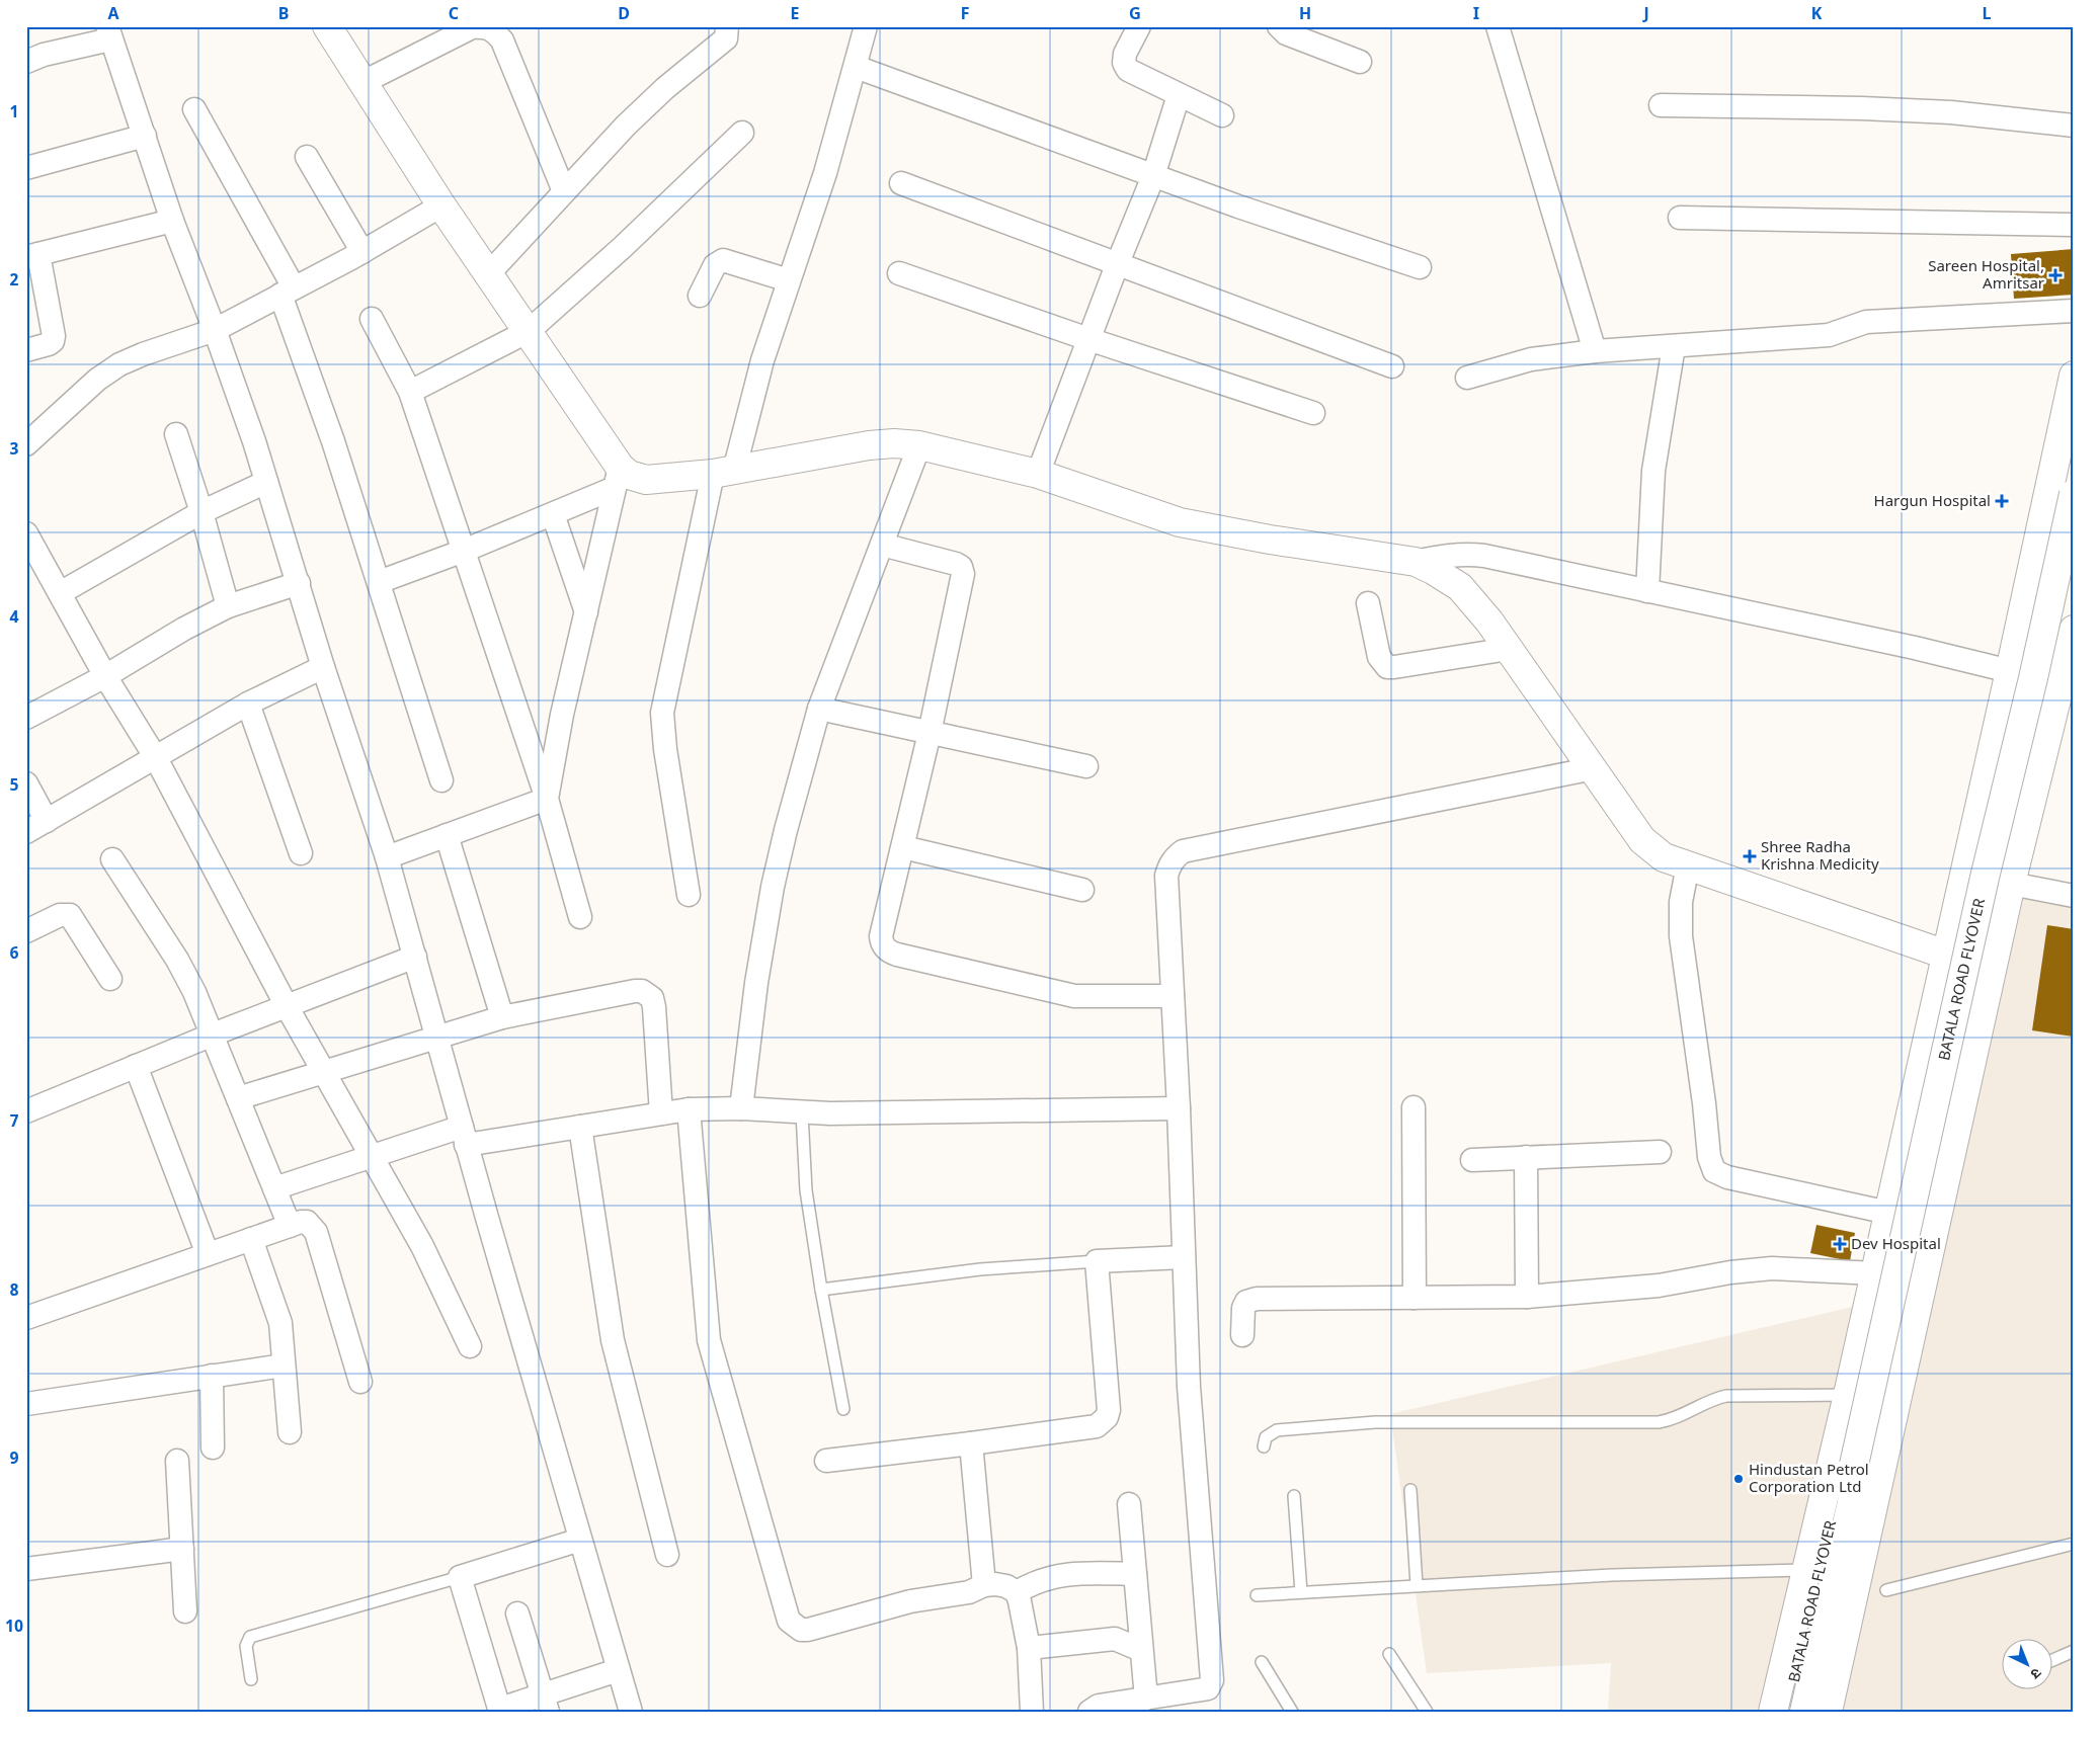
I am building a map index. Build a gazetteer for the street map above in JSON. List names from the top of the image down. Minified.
{"streets":{"main road":["BATALA ROAD FLYOVER"]},"places":{"health":["Sareen Hospital, Amritsar","Hargun Hospital","Shree Radha Krishna Medicity","Dev Hospital"],"other":["Hindustan Petrol Corporation Ltd"]},"north":"bottom right","grid":{"columns":["A","B","C","D","E","F","G","H","I","J","K","L"],"rows":["1","2","3","4","5","6","7","8","9","10"]}}
